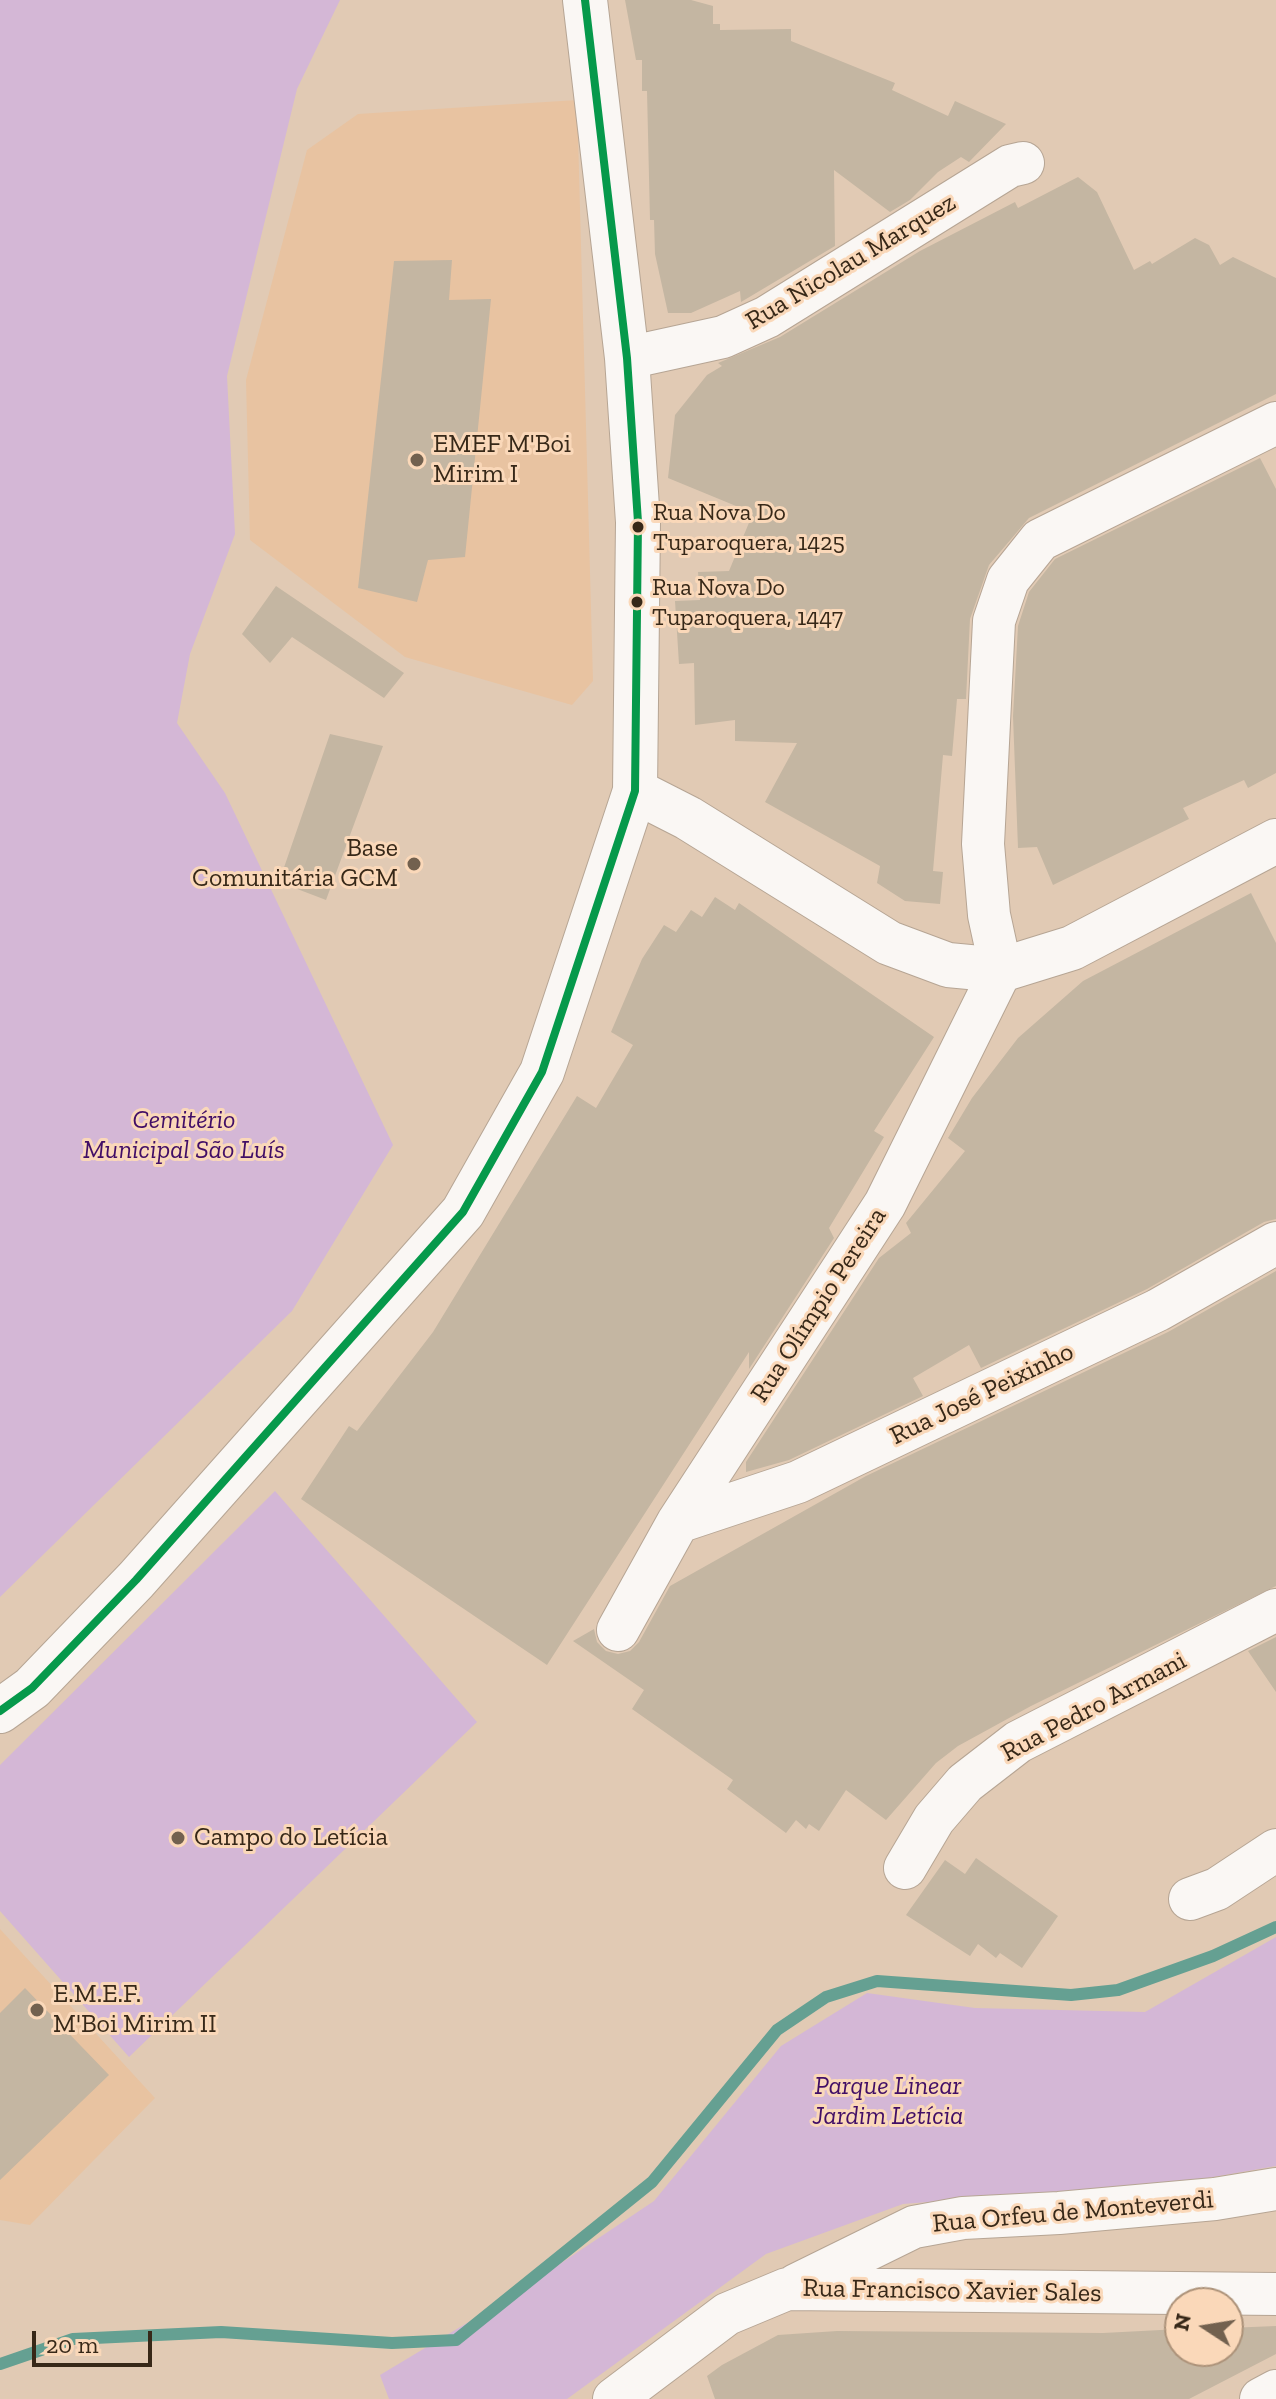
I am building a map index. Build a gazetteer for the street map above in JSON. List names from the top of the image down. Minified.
{"streets":{"street":["Rua Nicolau Marquez","Rua Olímpio Pereira","Rua José Peixinho","Rua Pedro Armani","Rua Orfeu de Monteverdi","Rua Francisco Xavier Sales"]},"crossings":[["Rua Olímpio Pereira","Rua José Peixinho"],["Rua Orfeu de Monteverdi","Rua Francisco Xavier Sales"]],"parks":["Cemitério Municipal São Luís","Parque Linear Jardim Letícia"],"places":["EMEF M'Boi Mirim I","Rua Nova Do Tuparoquera, 1425","Rua Nova Do Tuparoquera, 1447","Base Comunitária GCM","Campo do Letícia","E.M.E.F. M'Boi Mirim II"],"scale_bar":"20 m","north":"left"}
